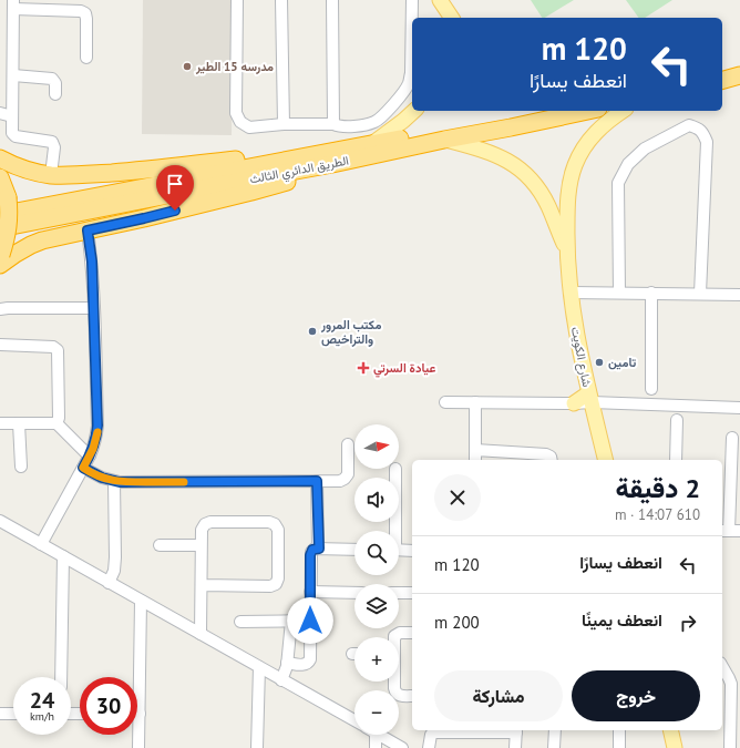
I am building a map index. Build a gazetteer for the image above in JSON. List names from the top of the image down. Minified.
{"streets":{"highway":["الطريق الدائري الثالث"],"main road":["شارع الكويت"]},"crossings":[["الطريق الدائري الثالث","شارع الكويت"]],"places":{"other":["مدرسه 15 الطير","مكتب المرور والتراخيص","تامين"],"health":["عيادة السرتي"]},"north":"right","page":{"turn":["120 m","انعطف يسارًا"],"map_buttons":["+","−"],"heading":["2 دقيقة","610 m · 14:07"],"list":[{"name":"انعطف يسارًا","value":"120 m"},{"name":"انعطف يمينًا","value":"200 m"}],"buttons":["خروج","مشاركة"],"speed":"24 km/h","limit":"30"}}
